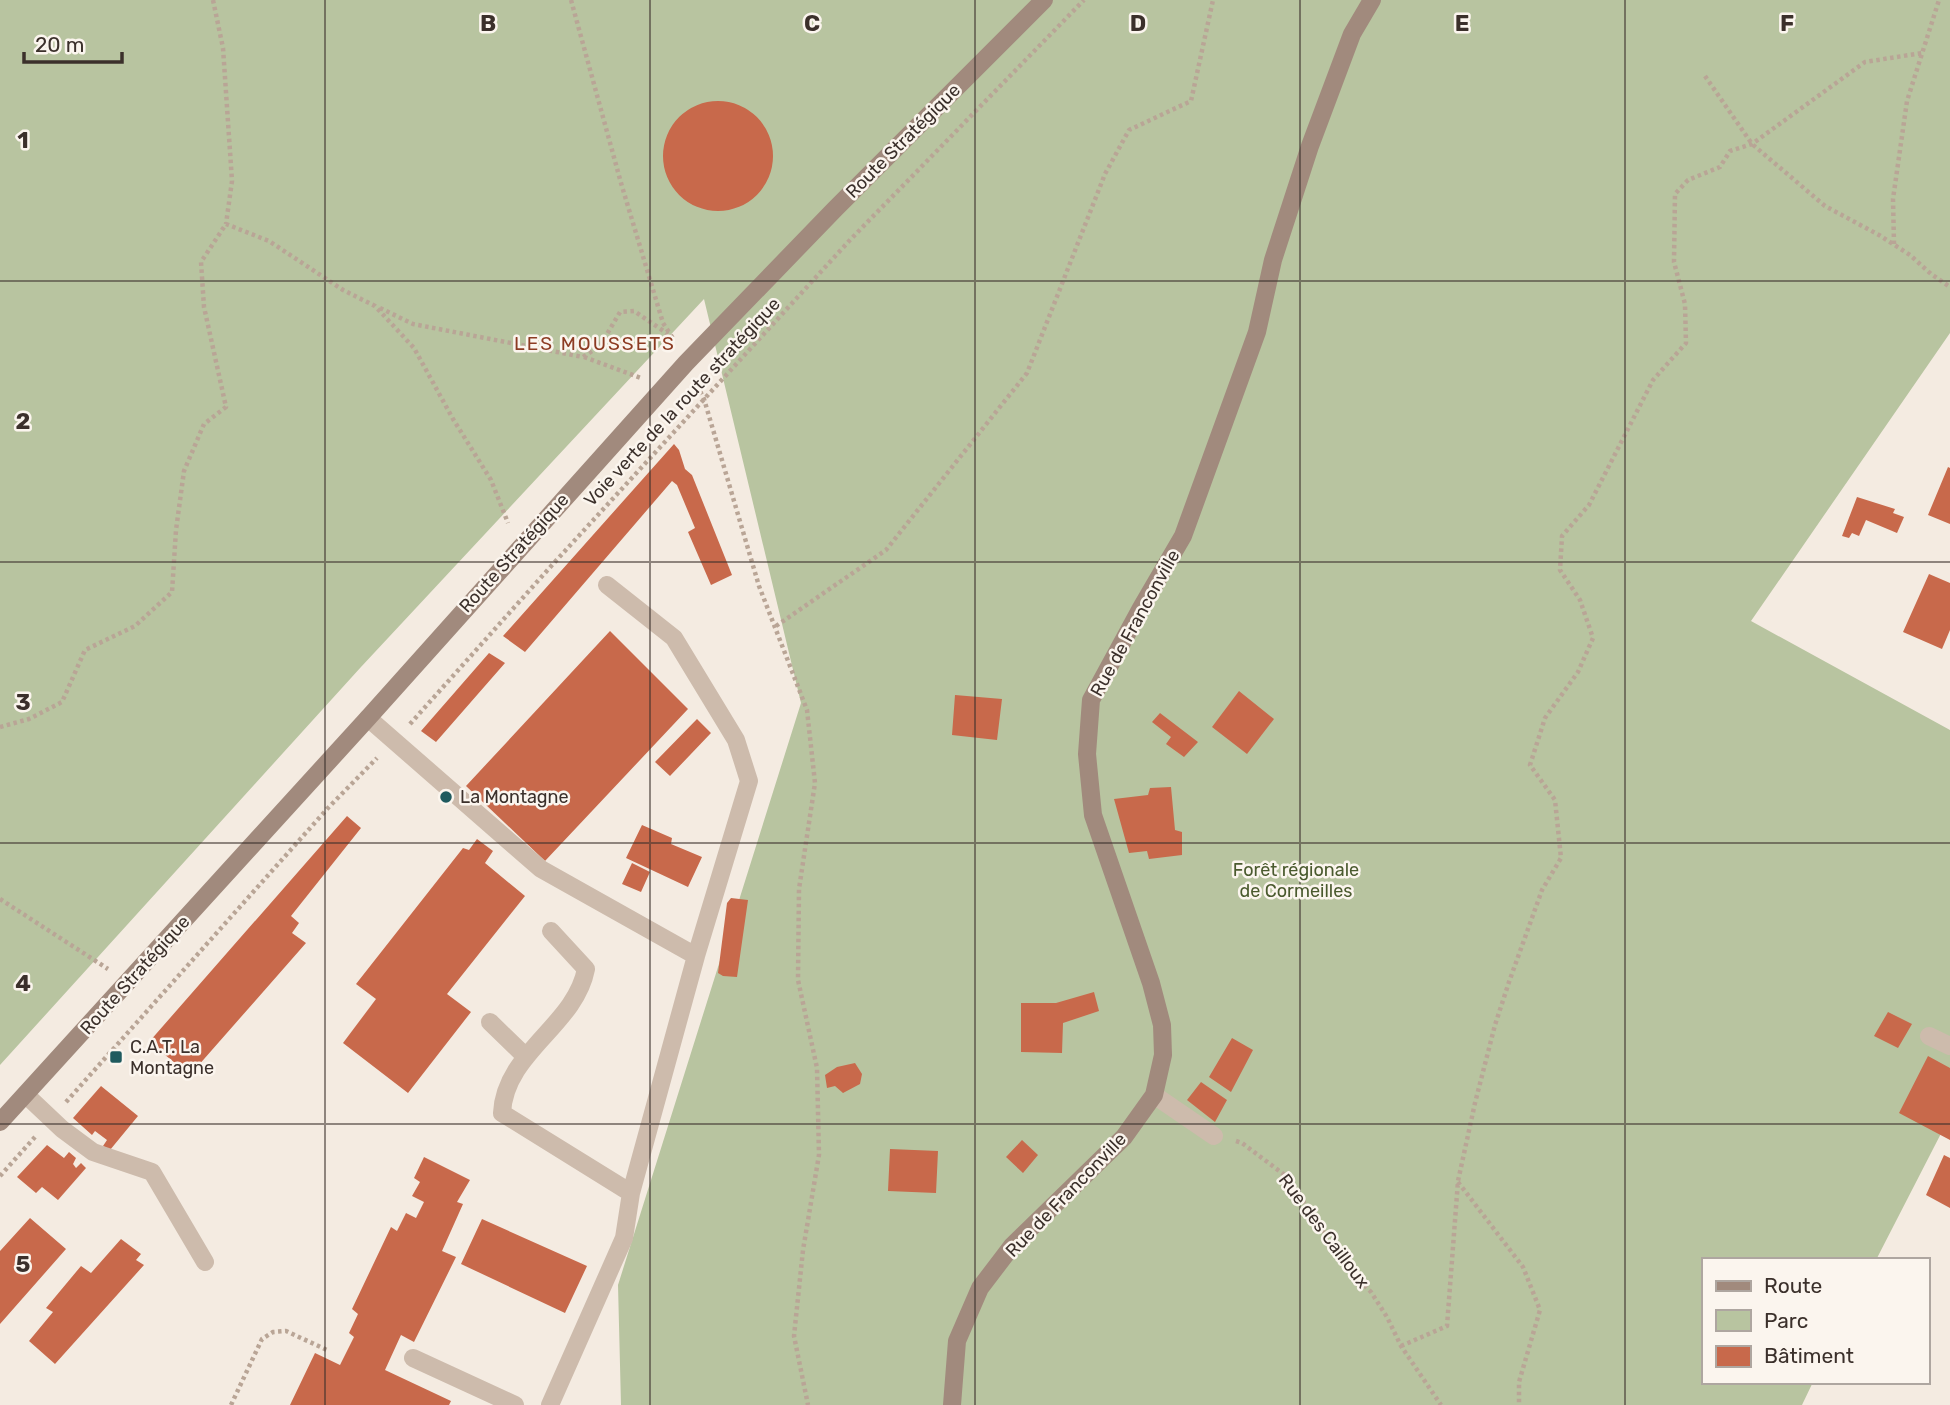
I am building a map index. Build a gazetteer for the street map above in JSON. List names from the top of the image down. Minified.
{"streets":{"street":["Route Stratégique","Rue de Franconville"],"path":["Voie verte de la route stratégique","Rue des Cailloux"]},"districts":["LES MOUSSETS"],"parks":["Forêt régionale de Cormeilles"],"places":{"other":["La Montagne"],"transit":["C.A.T. La Montagne"]},"legend":["Route","Parc","Bâtiment"],"scale_bar":"20 m","grid":{"columns":["B","C","D","E","F"],"rows":["1","2","3","4","5"]}}
